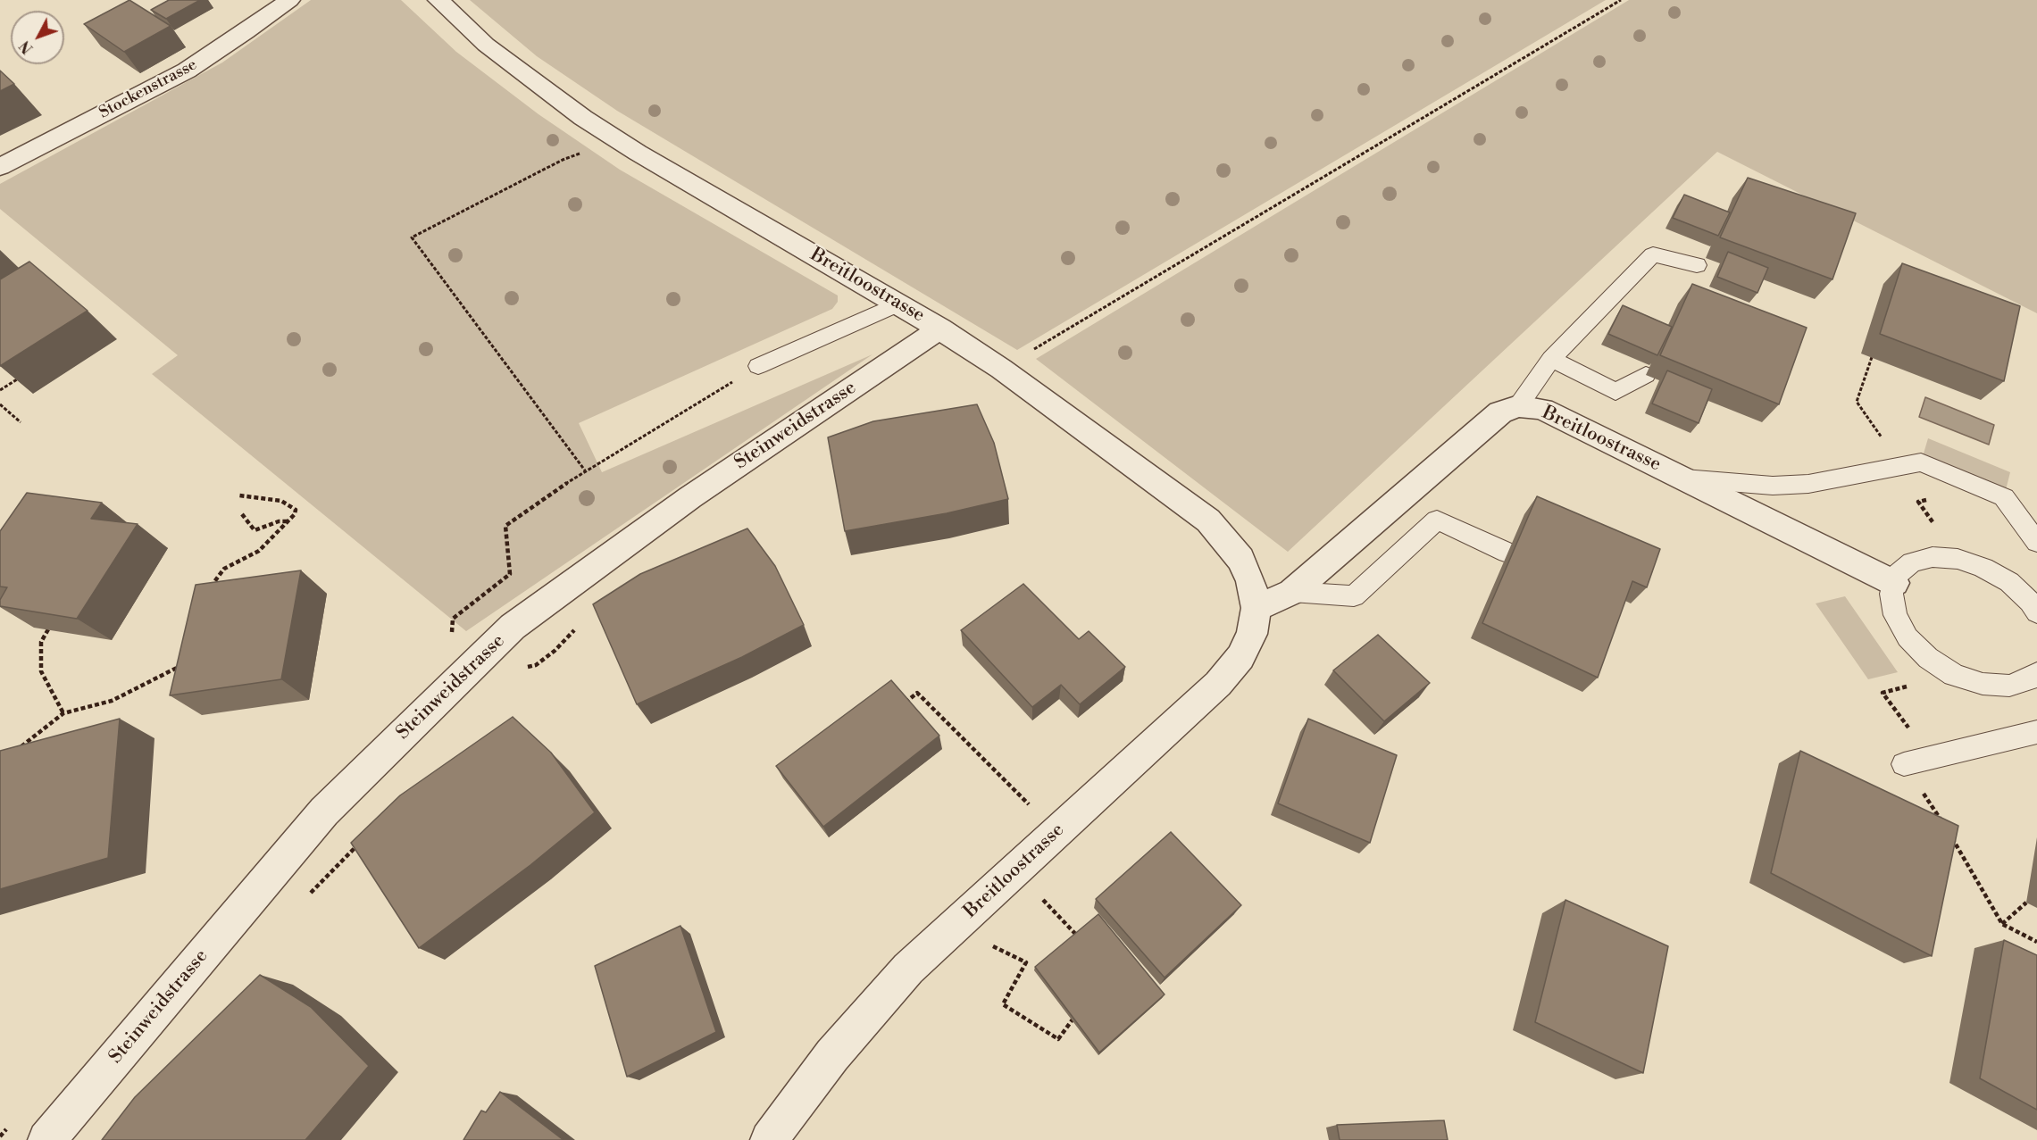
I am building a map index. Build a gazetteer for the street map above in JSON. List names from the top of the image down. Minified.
{"streets":{"street":["Stockenstrasse","Breitloostrasse","Steinweidstrasse"]},"crossings":[["Breitloostrasse","Steinweidstrasse"]],"north":"bottom left"}
